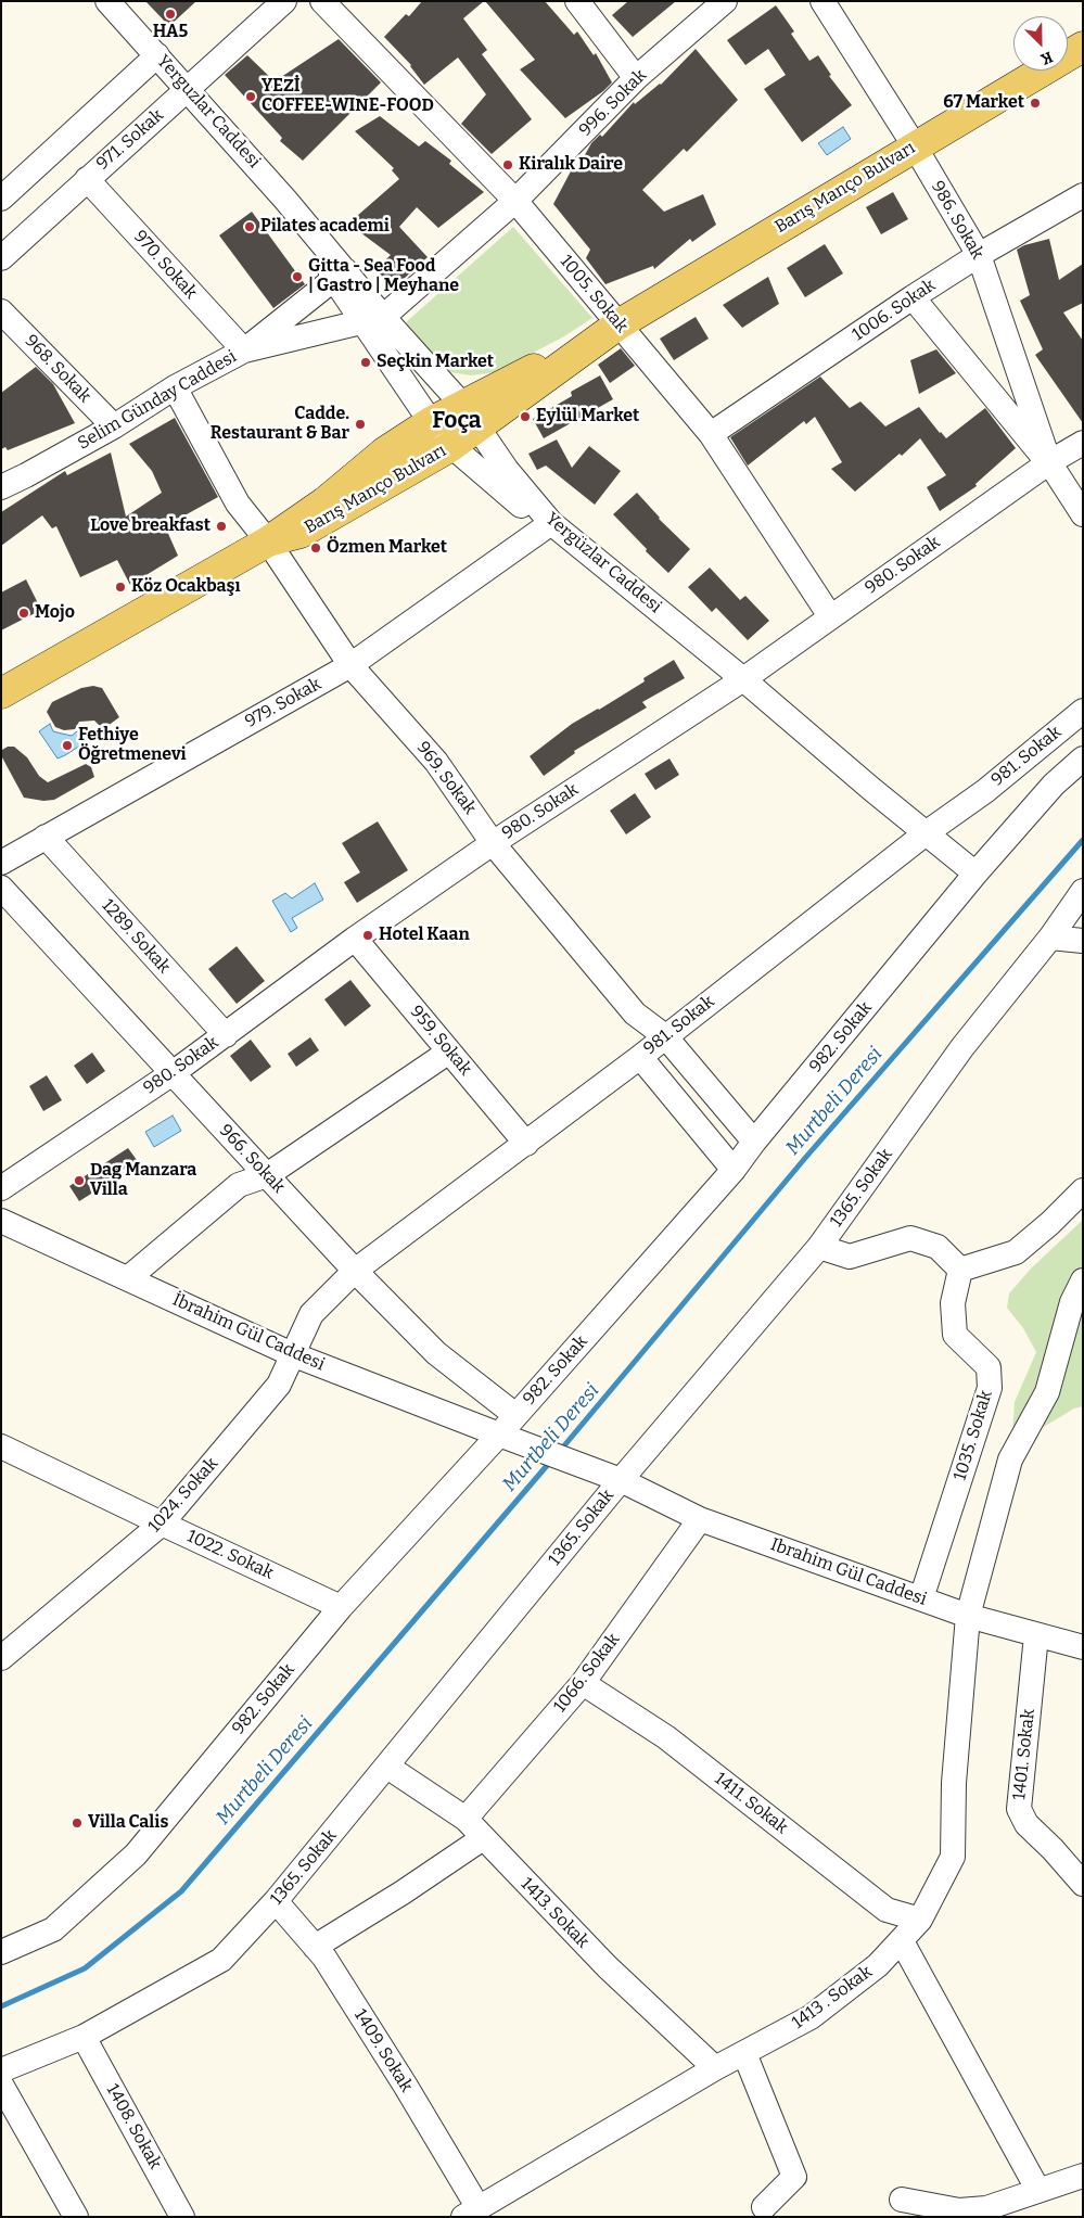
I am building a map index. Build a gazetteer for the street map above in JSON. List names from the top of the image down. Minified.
{"streets":{"main road":["Barış Manço Bulvarı"],"street":["996. Sokak","Yerguzlar Caddesi","971. Sokak","986. Sokak","970. Sokak","1005. Sokak","1006. Sokak","968. Sokak","Selim Günday Caddesi","Yergüzlar Caddesi","980. Sokak","979. Sokak","981. Sokak","969. Sokak","1289. Sokak","982. Sokak","959. Sokak","966. Sokak","1365. Sokak","İbrahim Gül Caddesi","1035. Sokak","1024. Sokak","1022. Sokak","Ibrahim Gül Caddesi","1066. Sokak","1401. Sokak","1411. Sokak","1413. Sokak","1413 . Sokak","1409. Sokak","1408. Sokak"]},"crossings":[["996. Sokak","1005. Sokak"],["996. Sokak","Selim Günday Caddesi"],["996. Sokak","Yergüzlar Caddesi"],["Yerguzlar Caddesi","971. Sokak"],["Yerguzlar Caddesi","Yergüzlar Caddesi"],["971. Sokak","970. Sokak"],["Barış Manço Bulvarı","986. Sokak"],["Barış Manço Bulvarı","1005. Sokak"],["Barış Manço Bulvarı","Yergüzlar Caddesi"],["Barış Manço Bulvarı","969. Sokak"],["986. Sokak","1006. Sokak"],["986. Sokak","980. Sokak"],["970. Sokak","Selim Günday Caddesi"],["1005. Sokak","1006. Sokak"],["1005. Sokak","980. Sokak"],["968. Sokak","Selim Günday Caddesi"],["Selim Günday Caddesi","Yergüzlar Caddesi"],["Selim Günday Caddesi","969. Sokak"],["Yergüzlar Caddesi","980. Sokak"],["Yergüzlar Caddesi","979. Sokak"],["Yergüzlar Caddesi","981. Sokak"],["Yergüzlar Caddesi","982. Sokak"],["980. Sokak","969. Sokak"],["980. Sokak","1289. Sokak"],["980. Sokak","959. Sokak"],["980. Sokak","966. Sokak"],["979. Sokak","969. Sokak"],["979. Sokak","1289. Sokak"],["981. Sokak","969. Sokak"],["981. Sokak","959. Sokak"],["981. Sokak","966. Sokak"],["981. Sokak","İbrahim Gül Caddesi"],["981. Sokak","1024. Sokak"],["969. Sokak","982. Sokak"],["982. Sokak","966. Sokak"],["982. Sokak","İbrahim Gül Caddesi"],["982. Sokak","1022. Sokak"],["1365. Sokak","İbrahim Gül Caddesi"],["1365. Sokak","Ibrahim Gül Caddesi"],["1365. Sokak","1413. Sokak"],["1365. Sokak","1409. Sokak"],["1365. Sokak","1408. Sokak"],["İbrahim Gül Caddesi","1024. Sokak"],["İbrahim Gül Caddesi","Ibrahim Gül Caddesi"],["1035. Sokak","Ibrahim Gül Caddesi"],["1024. Sokak","1022. Sokak"],["Ibrahim Gül Caddesi","1066. Sokak"],["Ibrahim Gül Caddesi","1401. Sokak"],["Ibrahim Gül Caddesi","1413 . Sokak"],["1066. Sokak","1411. Sokak"],["1066. Sokak","1413. Sokak"],["1411. Sokak","1413 . Sokak"],["1413. Sokak","1413 . Sokak"],["1413 . Sokak","1409. Sokak"]],"districts":["Foça"],"water":["Murtbeli Deresi"],"places":["HA5","YEZİ COFFEE-WINE-FOOD","67 Market","Kiralık Daire","Pilates academi","Gitta - Sea Food | Gastro | Meyhane","Seçkin Market","Eylül Market","Cadde. Restaurant & Bar","Love breakfast","Özmen Market","Köz Ocakbaşı","Mojo","Fethiye Öğretmenevi","Hotel Kaan","Dag Manzara Villa","Villa Calis"],"north":"bottom right"}
